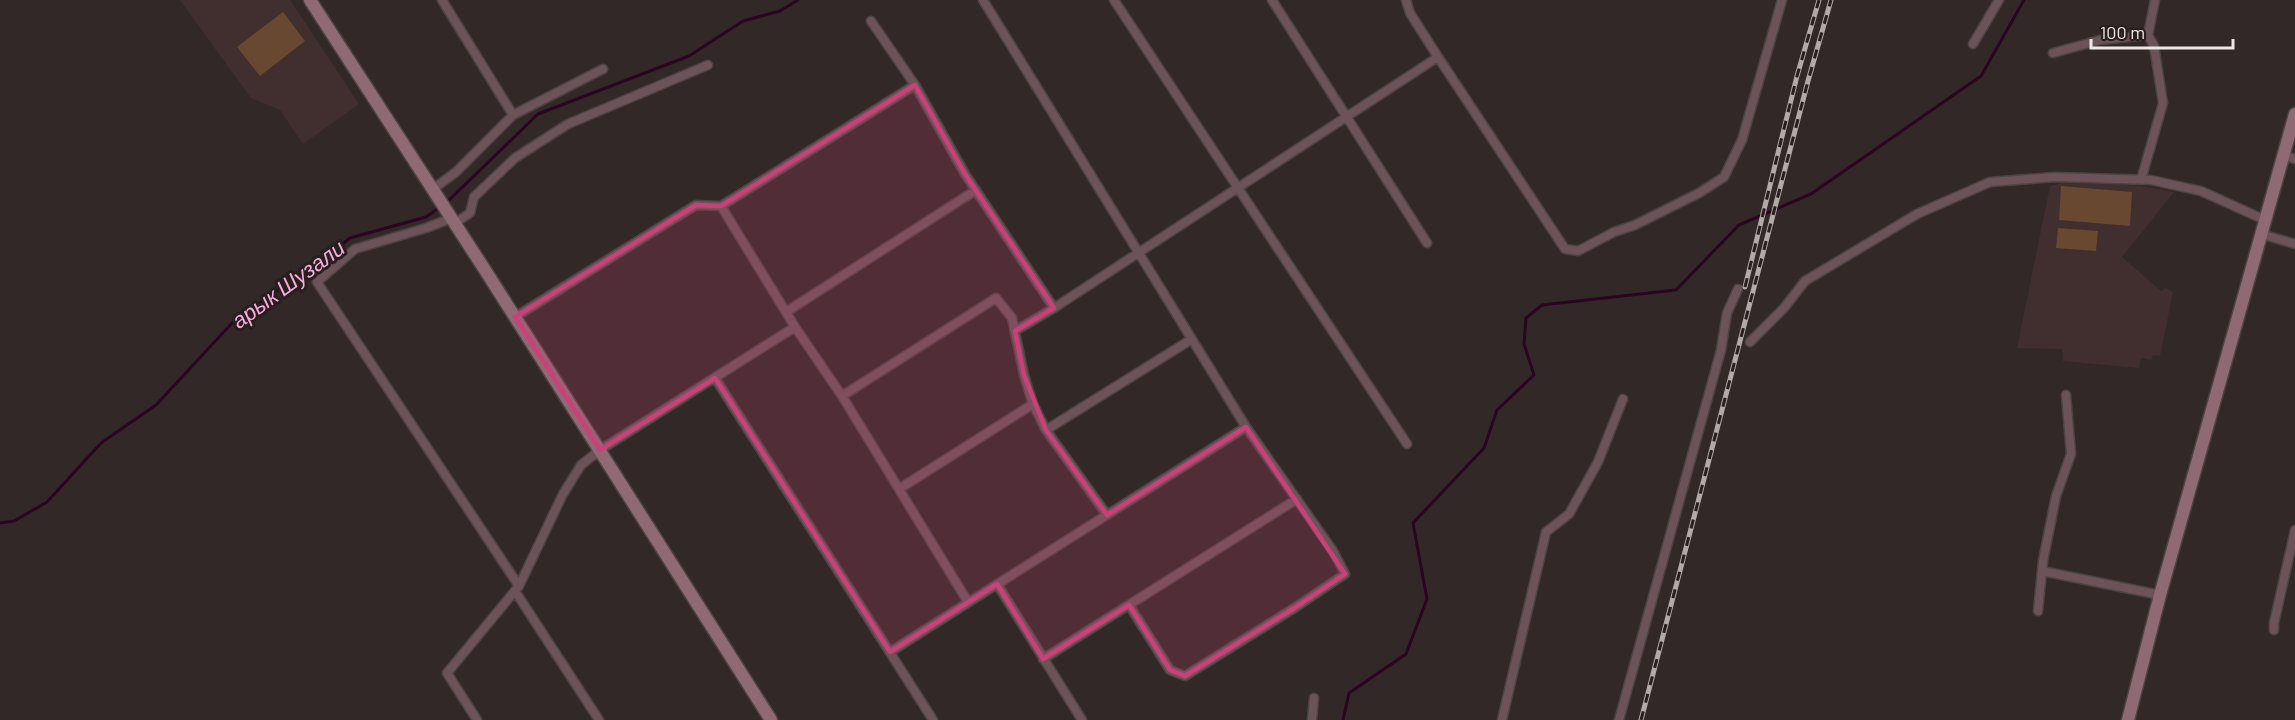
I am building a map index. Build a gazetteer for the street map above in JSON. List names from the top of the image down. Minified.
{"water":["арык Шузали"],"scale_bar":"100 m"}
